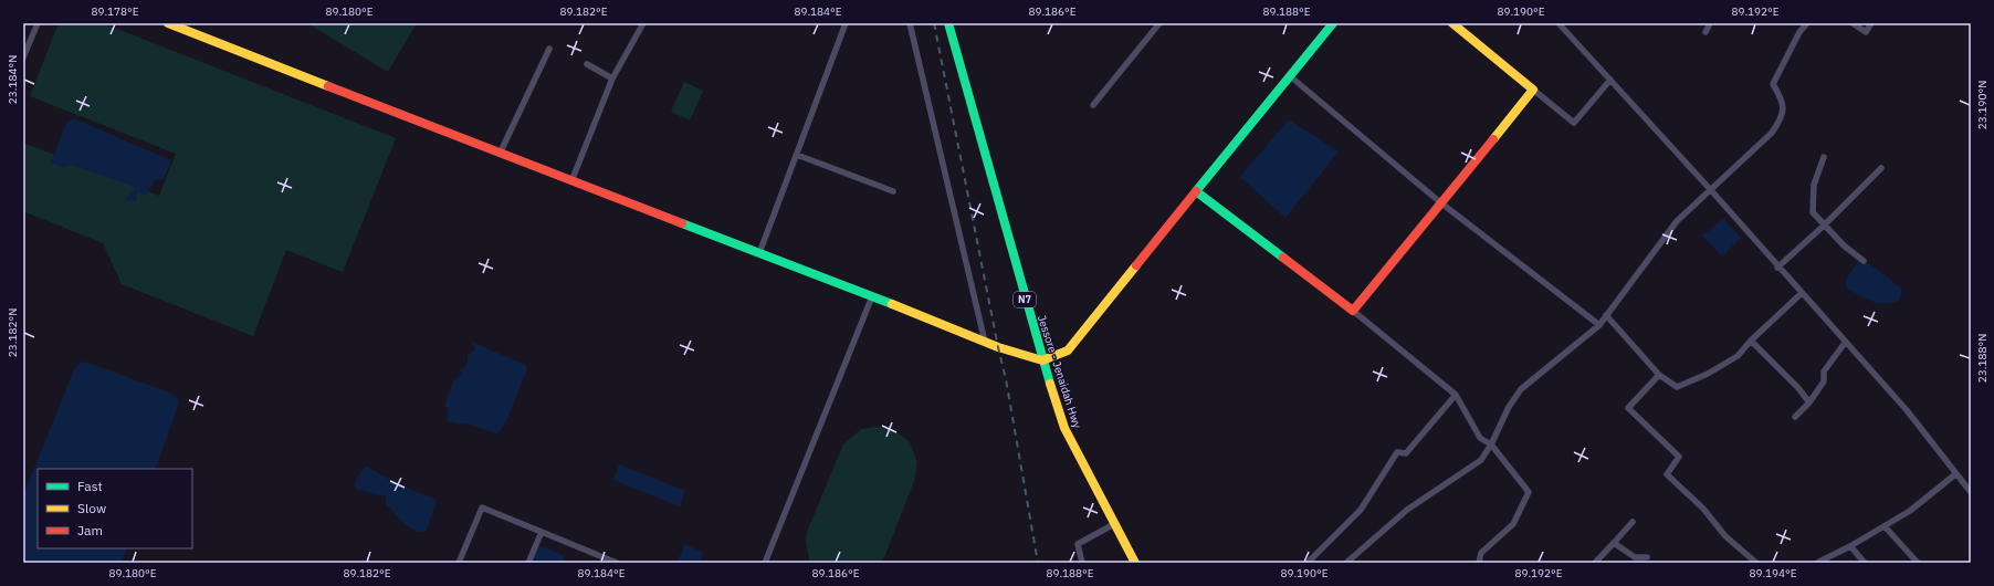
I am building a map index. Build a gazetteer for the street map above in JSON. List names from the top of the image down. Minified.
{"streets":{"main road":["N7","Jessore - Jenaidah Hwy"]},"legend":["Fast","Slow","Jam"],"coordinates":["89.178°E","89.180°E","89.182°E","89.184°E","89.186°E","89.188°E","89.190°E","89.192°E","23.184°N","23.190°N","23.182°N","23.188°N","89.194°E"]}
